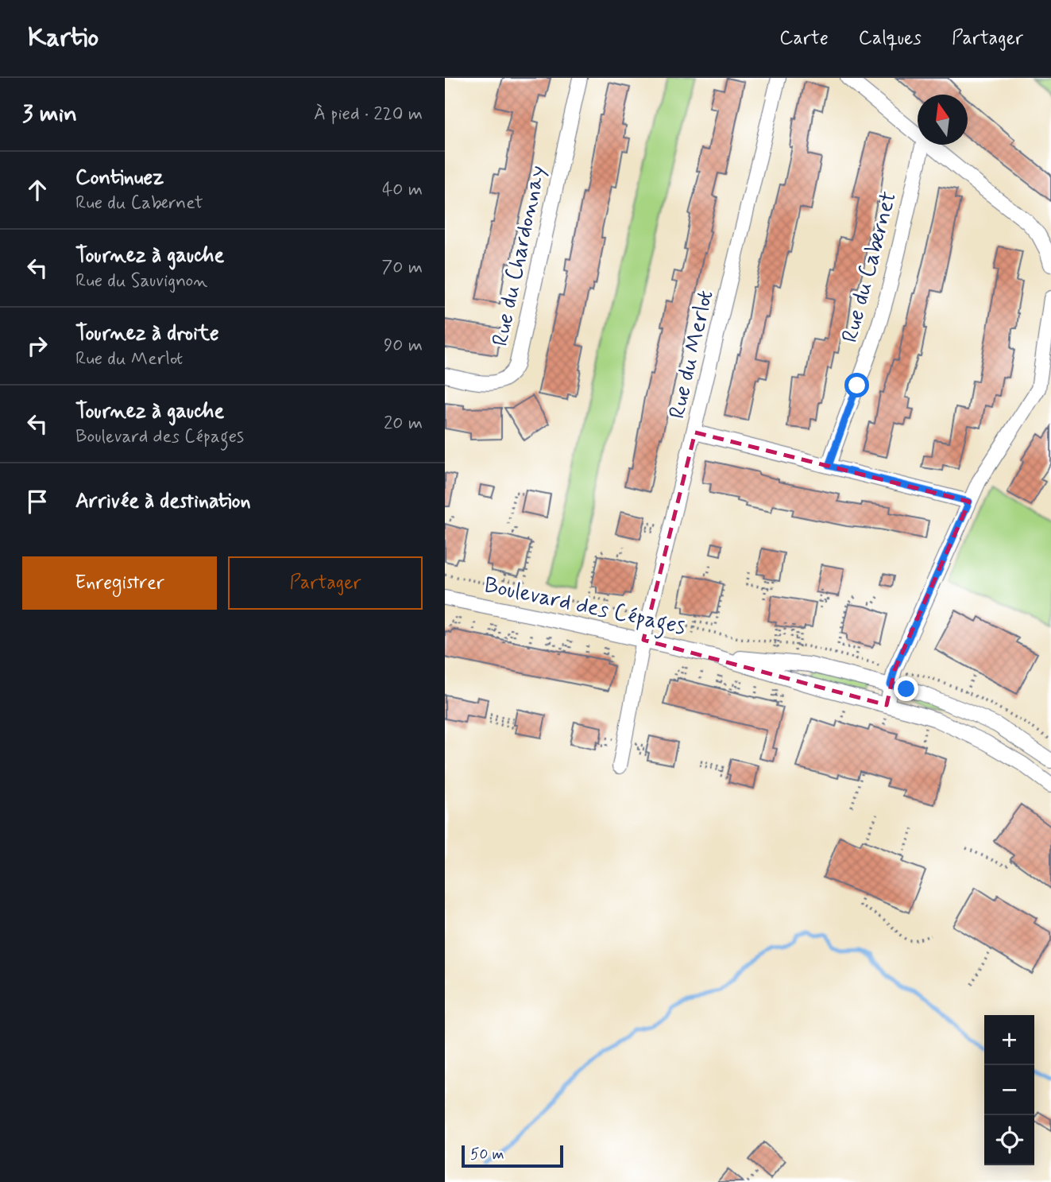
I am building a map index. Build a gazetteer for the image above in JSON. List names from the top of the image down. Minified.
{"streets":{"street":["Rue du Chardonnay","Rue du Cabernet","Rue du Merlot","Boulevard des Cépages"]},"crossings":[["Rue du Merlot","Boulevard des Cépages"]],"scale_bar":"50 m","north":"top","page":{"header":"Kartio","nav":["Carte","Calques","Partager"],"heading":["3 min","À pied · 220 m"],"list":[["Continuez","Rue du Cabernet","40 m"],["Tournez à gauche","Rue du Sauvignon","70 m"],["Tournez à droite","Rue du Merlot","90 m"],["Tournez à gauche","Boulevard des Cépages","20 m"],"Arrivée à destination"],"buttons":["Enregistrer","Partager"],"map_buttons":["+","−"],"scale":"50 m"}}
